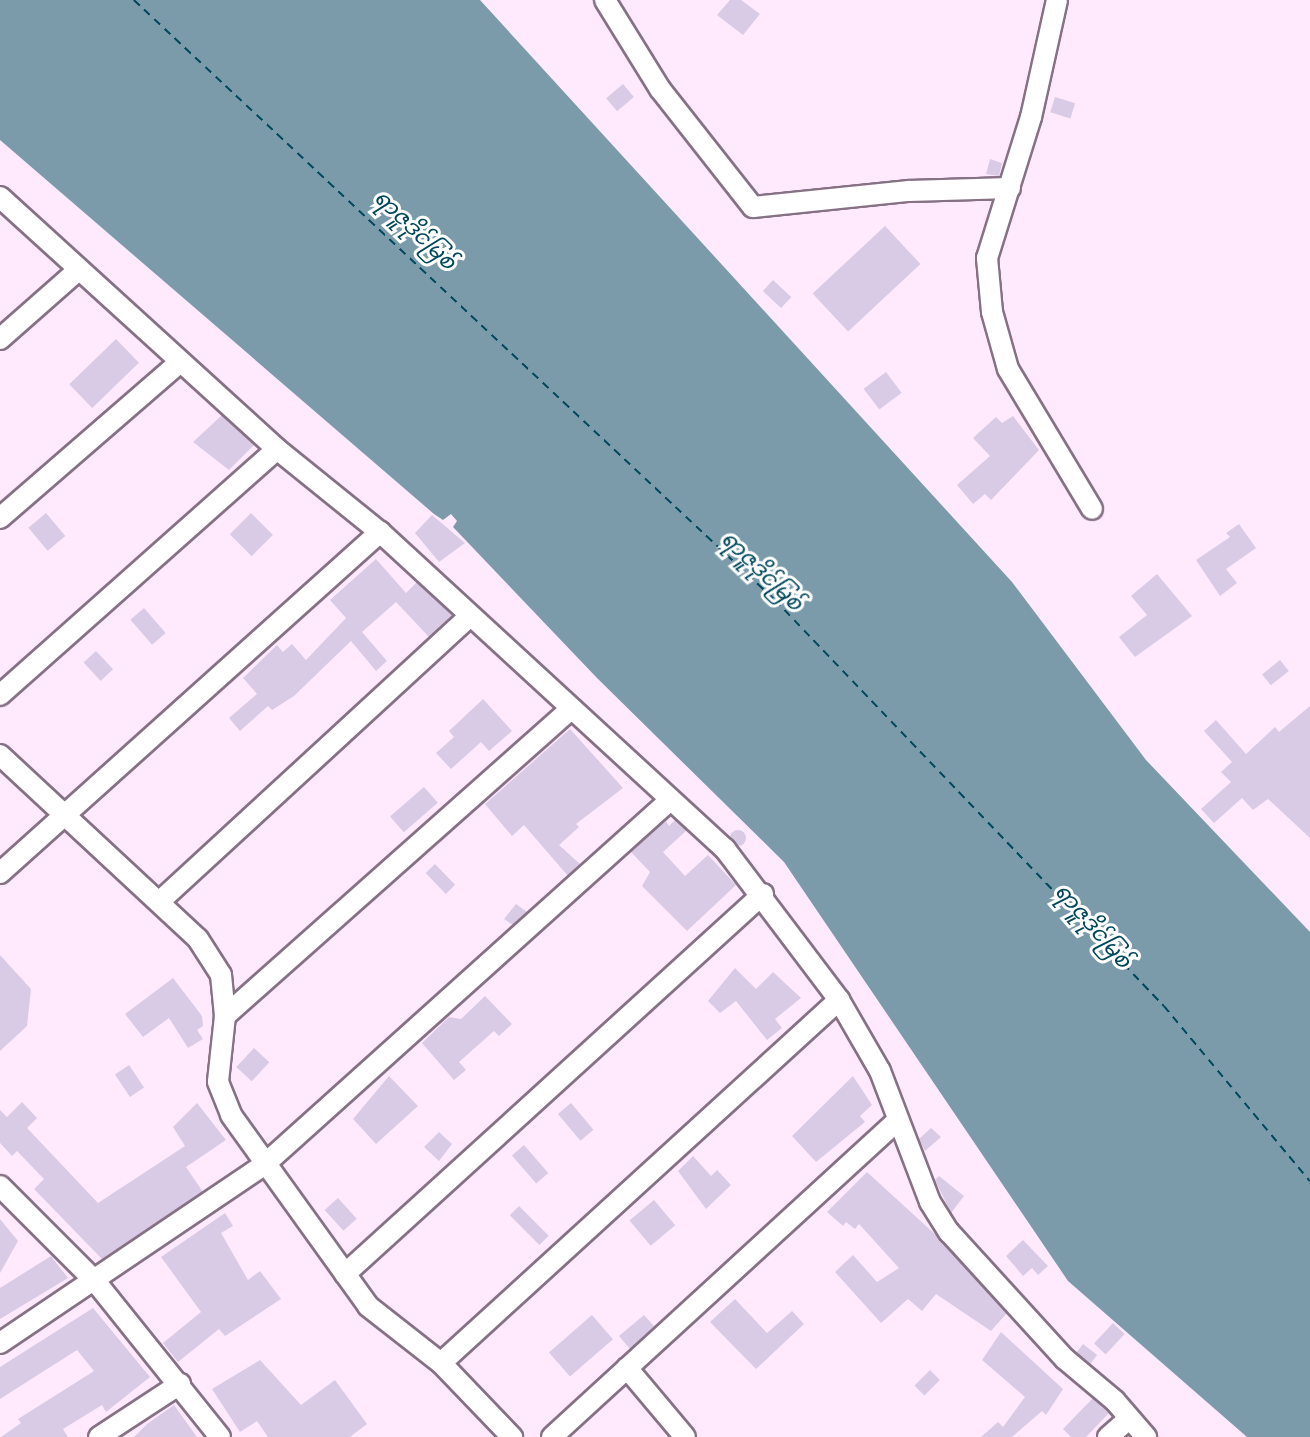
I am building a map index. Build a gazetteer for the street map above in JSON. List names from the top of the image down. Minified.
{"water":["ရာဇူဒိုင်မြစ်"]}
